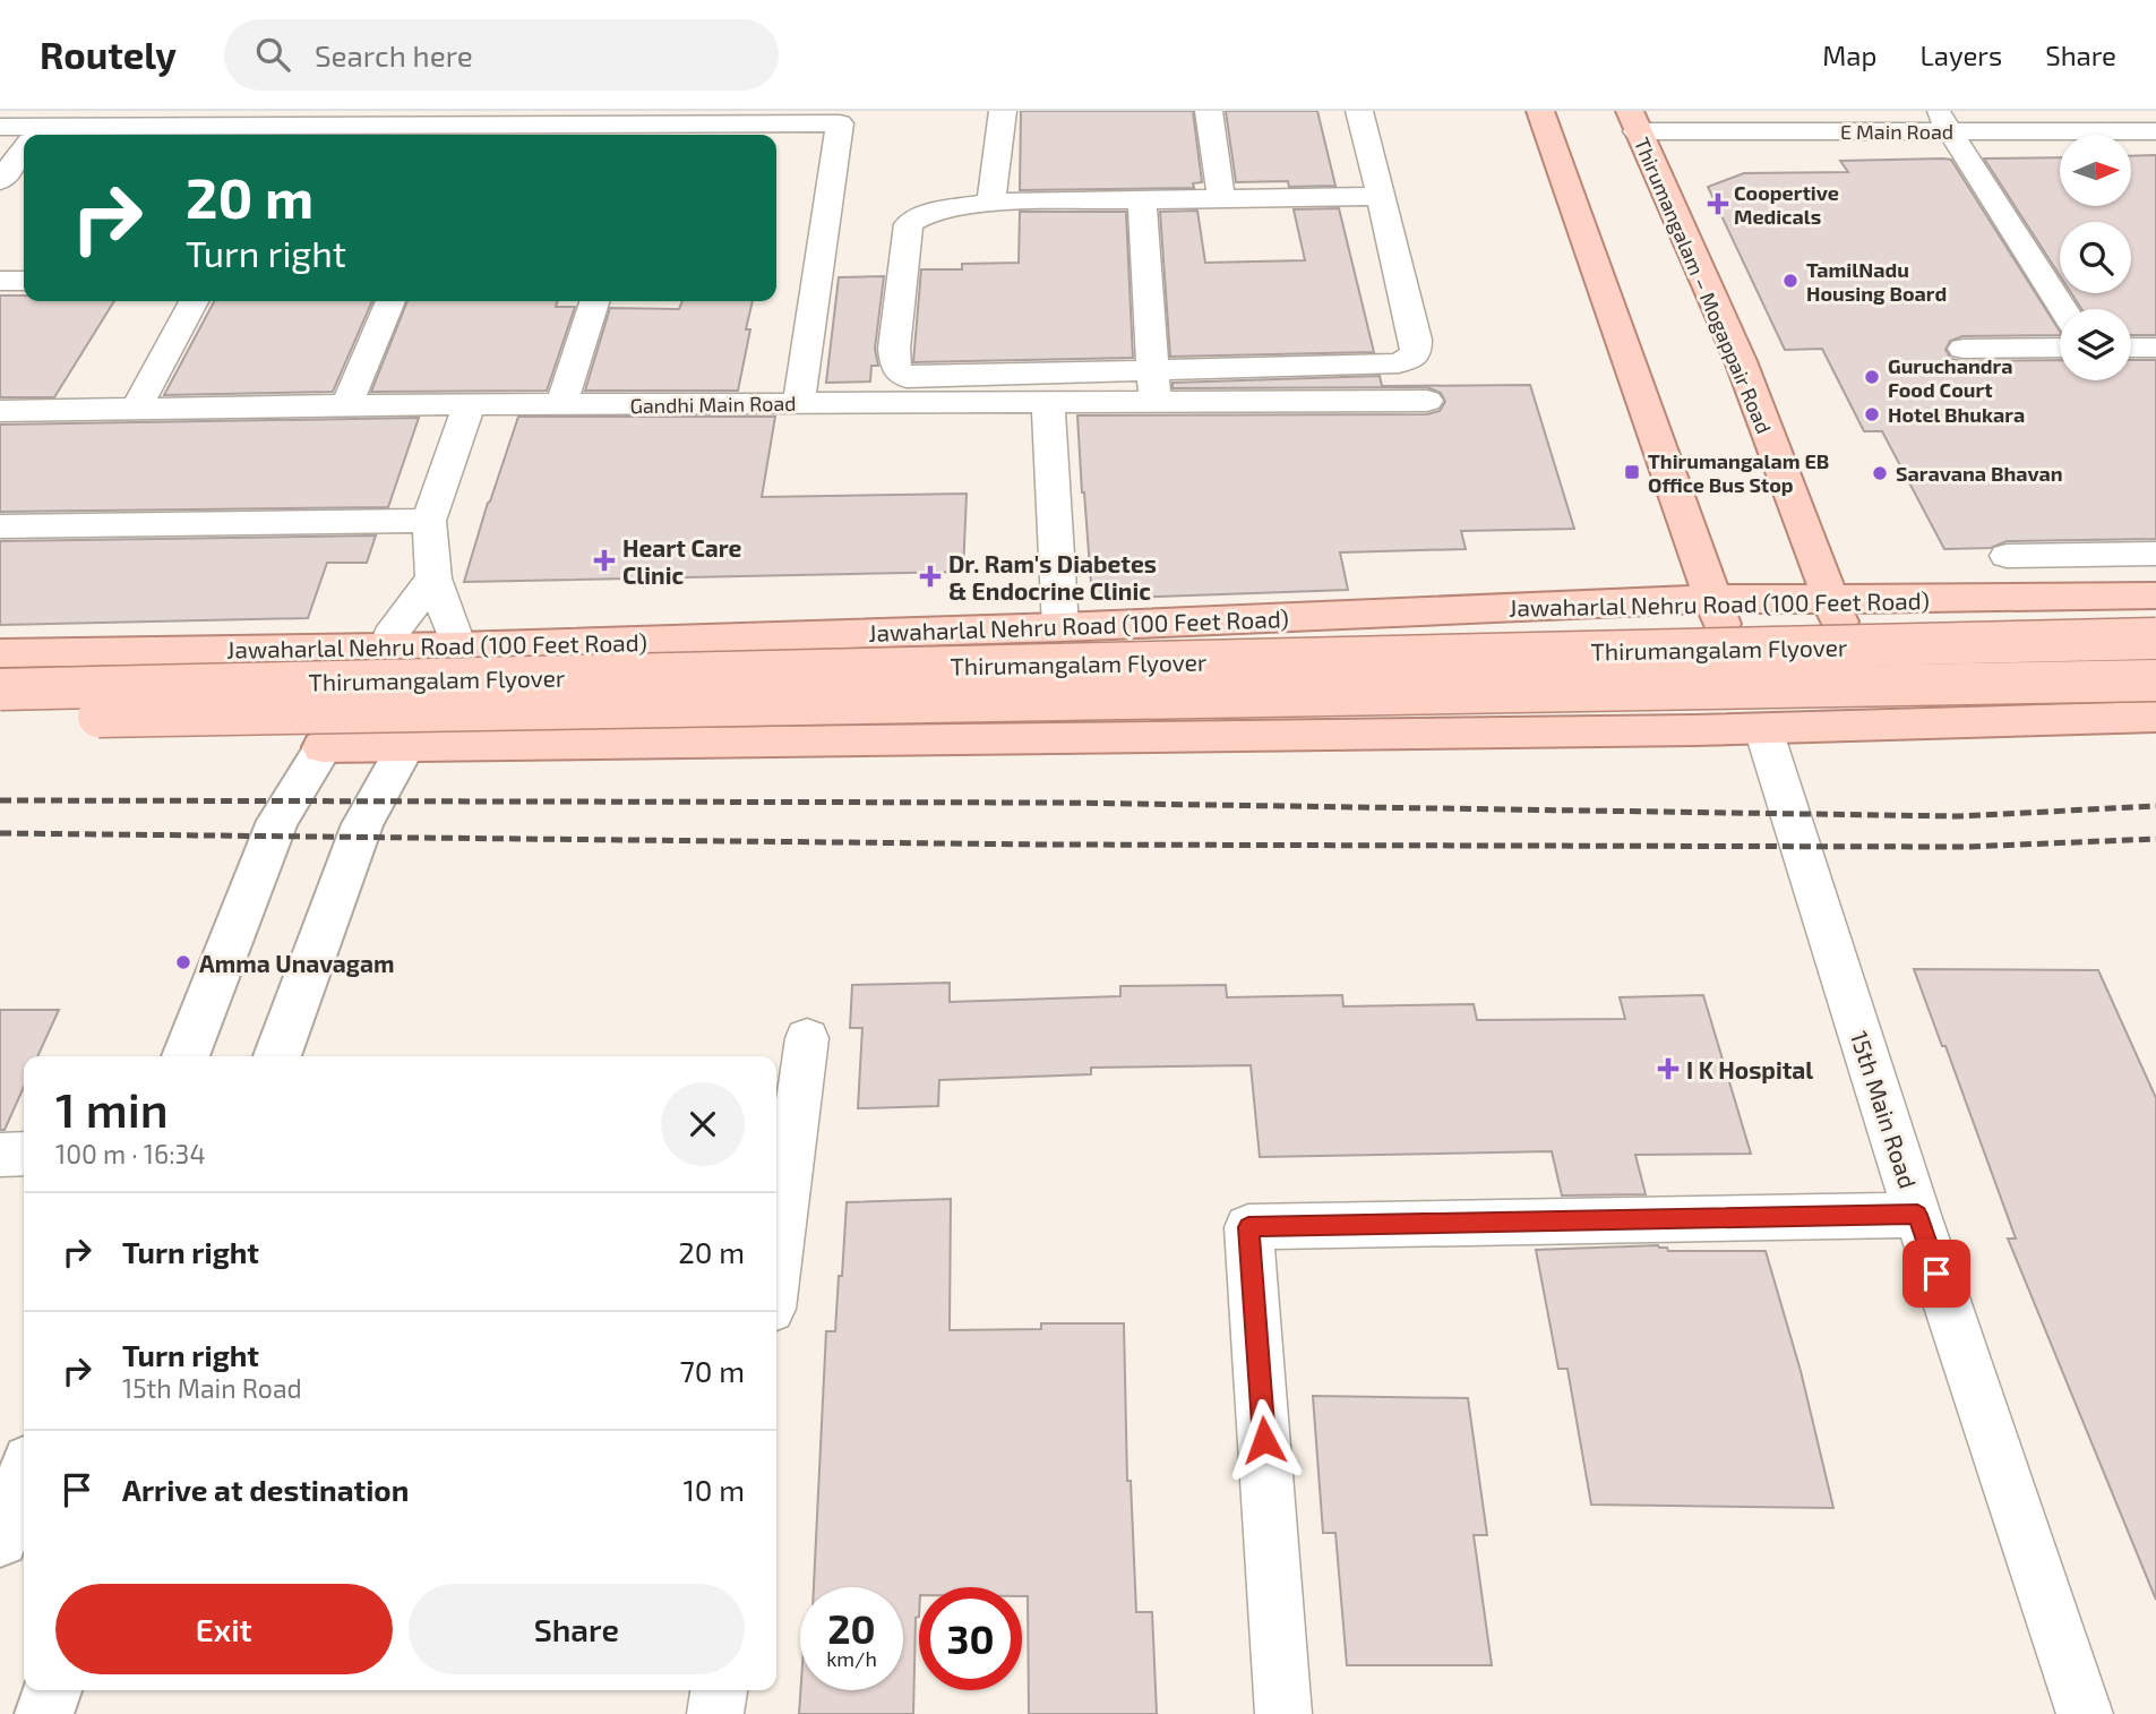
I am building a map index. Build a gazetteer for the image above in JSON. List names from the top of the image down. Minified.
{"streets":{"main road":["Thirumangalam – Mogappair Road","Jawaharlal Nehru Road (100 Feet Road)","Thirumangalam Flyover"],"street":["E Main Road","Gandhi Main Road","15th Main Road"]},"crossings":[["E Main Road","Thirumangalam – Mogappair Road"],["Thirumangalam – Mogappair Road","Jawaharlal Nehru Road (100 Feet Road)"]],"places":{"health":["Coopertive Medicals","Heart Care Clinic","Dr. Ram's Diabetes & Endocrine Clinic","I K Hospital"],"other":["TamilNadu Housing Board","Guruchandra Food Court","Hotel Bhukara","Saravana Bhavan","Amma Unavagam"],"transit":["Thirumangalam EB Office Bus Stop"]},"north":"right","page":{"header":"Routely","search":"Search here","nav":["Map","Layers","Share"],"turn":["20 m","Turn right"],"heading":["1 min","100 m · 16:34"],"list":[{"name":"Turn right","value":"20 m"},{"name":"Turn right","note":"15th Main Road","value":"70 m"},{"name":"Arrive at destination","value":"10 m"}],"buttons":["Exit","Share"],"speed":"20 km/h","limit":"30"}}
